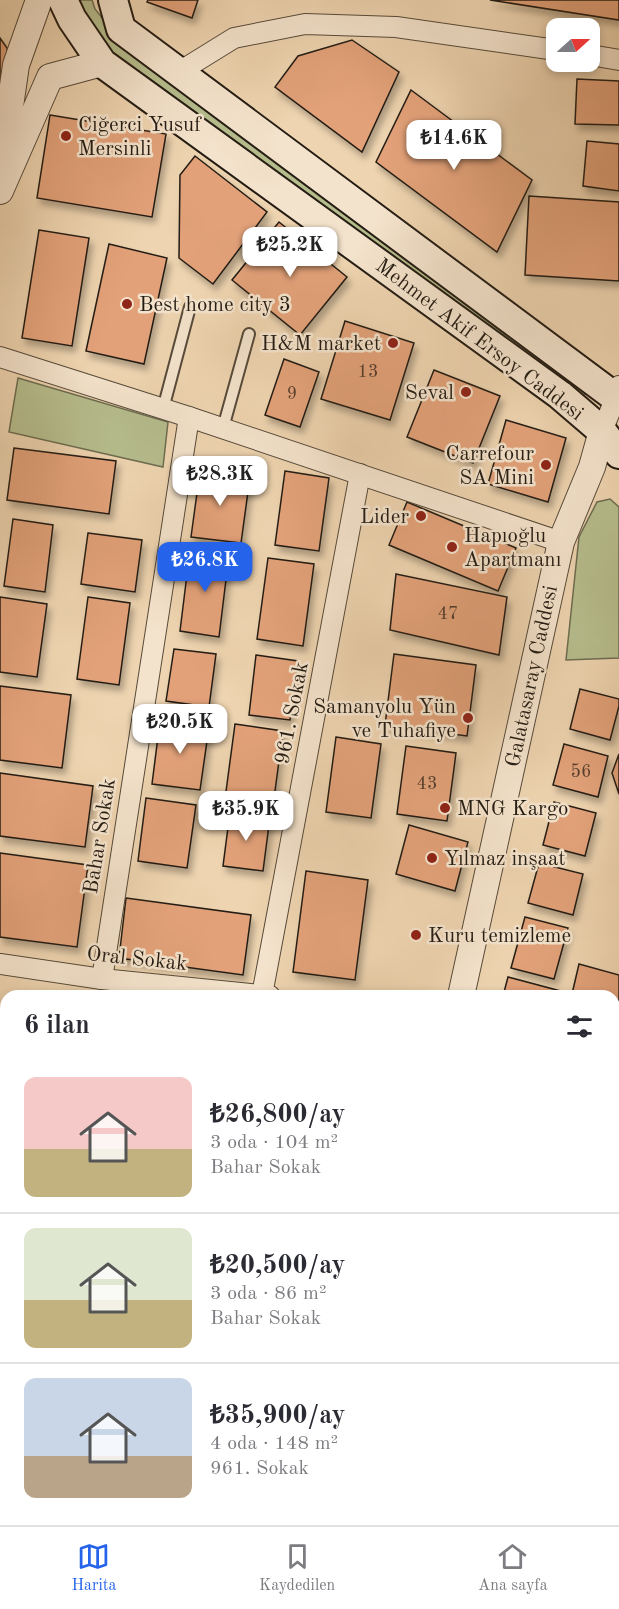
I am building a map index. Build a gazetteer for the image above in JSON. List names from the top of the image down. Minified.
{"streets":{"main road":["Mehmet Akif Ersoy Caddesi"],"street":["Galatasaray Caddesi","961. Sokak","Bahar Sokak","Oral Sokak"]},"crossings":[["Mehmet Akif Ersoy Caddesi","Galatasaray Caddesi"],["Bahar Sokak","Oral Sokak"]],"places":["Ciğerci Yusuf Mersinli","Best home city 3","H&M market","Seval","Carrefour SA Mini","Lider","Hapıoğlu Apartmanı","Samanyolu Yün ve Tuhafiye","MNG Kargo","Yılmaz inşaat","Kuru temizleme"],"house_numbers":["13","9","47","56","43"],"north":"right","page":{"price":["₺14.6K","₺25.2K","₺28.3K","₺26.8K","₺20.5K","₺35.9K"],"heading":"6 ilan","list":[{"name":"₺26,800/ay","note":"3 oda · 104 m² · Bahar Sokak"},{"name":"₺20,500/ay","note":"3 oda · 86 m² · Bahar Sokak"},{"name":"₺35,900/ay","note":"4 oda · 148 m² · 961. Sokak"}],"tabs":["Harita","Kaydedilen","Ana sayfa"]}}
